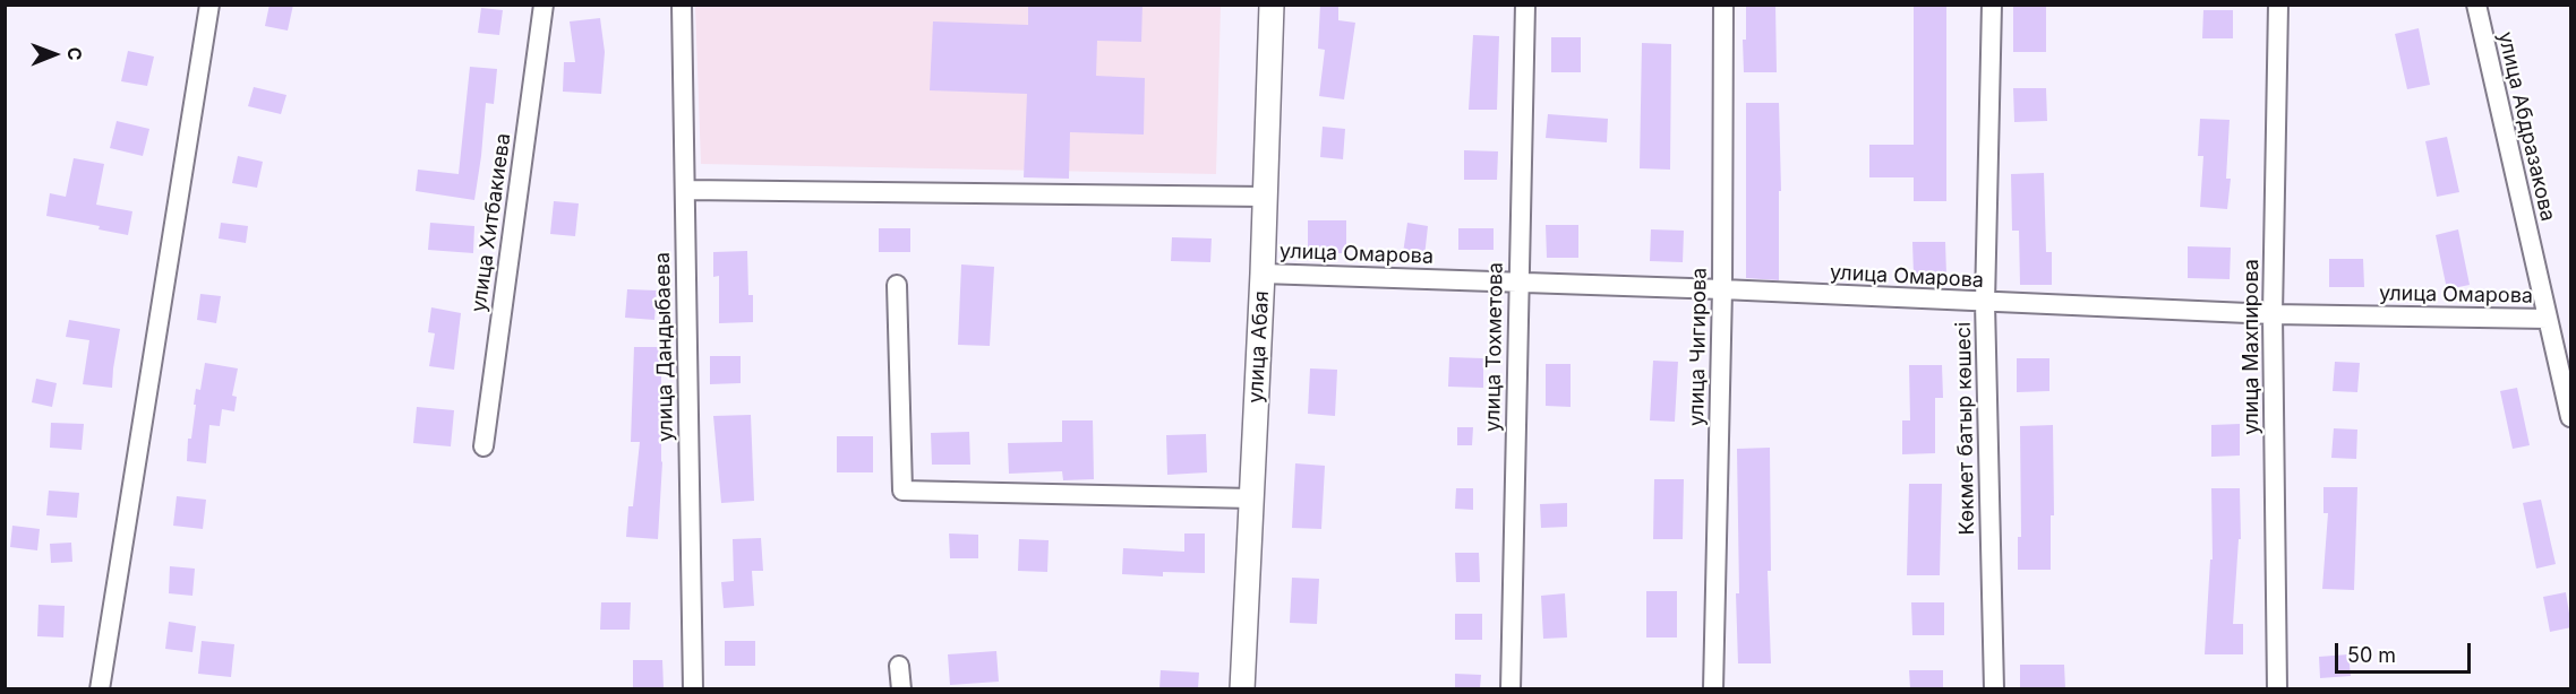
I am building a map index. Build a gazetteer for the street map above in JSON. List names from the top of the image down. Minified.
{"streets":{"street":["улица Абдразакова","улица Хитбакиева","улица Омарова","улица Дандыбаева","улица Абая","улица Тохметова","улица Чигирова","улица Махпирова","Көкмет батыр көшесі"]},"crossings":[["улица Абдразакова","улица Омарова"],["улица Омарова","улица Абая"],["улица Омарова","улица Тохметова"],["улица Омарова","улица Чигирова"],["улица Омарова","улица Махпирова"],["улица Омарова","Көкмет батыр көшесі"]],"scale_bar":"50 m","north":"right"}
